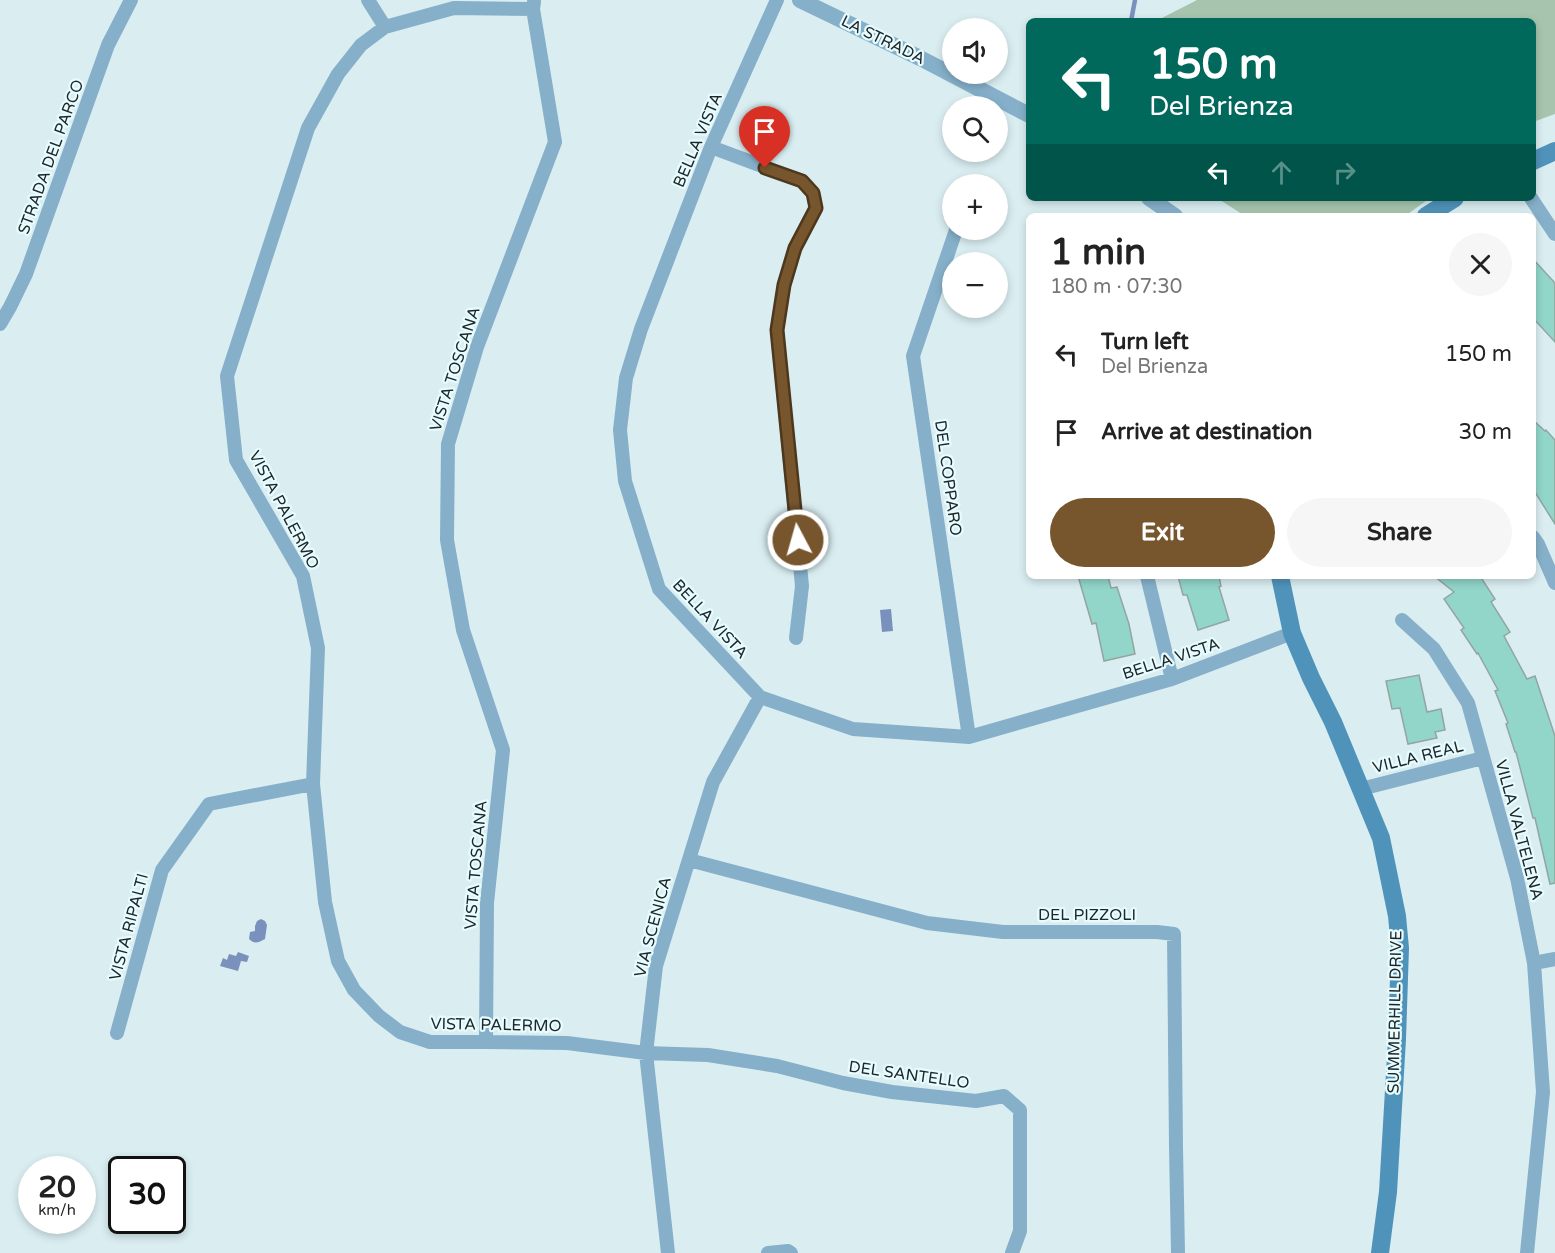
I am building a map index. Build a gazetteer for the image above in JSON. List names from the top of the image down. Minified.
{"streets":{"main road":["SUMMERHILL DRIVE"],"street":["LA STRADA","BELLA VISTA","STRADA DEL PARCO","VISTA TOSCANA","DEL COPPARO","VISTA PALERMO","VILLA REAL","VILLA VALTELENA","DEL PIZZOLI","VISTA RIPALTI","VIA SCENICA","DEL SANTELLO"]},"crossings":[["BELLA VISTA","DEL COPPARO"],["BELLA VISTA","VIA SCENICA"],["BELLA VISTA","SUMMERHILL DRIVE"],["VISTA TOSCANA","VISTA PALERMO"],["VISTA PALERMO","VISTA RIPALTI"],["VISTA PALERMO","VIA SCENICA"],["VISTA PALERMO","DEL SANTELLO"],["VILLA REAL","VILLA VALTELENA"],["VILLA REAL","SUMMERHILL DRIVE"],["DEL PIZZOLI","VIA SCENICA"],["VIA SCENICA","DEL SANTELLO"]],"page":{"map_buttons":["+","−"],"turn":["150 m","Del Brienza"],"heading":["1 min","180 m · 07:30"],"list":[{"name":"Turn left","note":"Del Brienza","value":"150 m"},{"name":"Arrive at destination","value":"30 m"}],"buttons":["Exit","Share"],"speed":"20 km/h","limit":"30"}}
